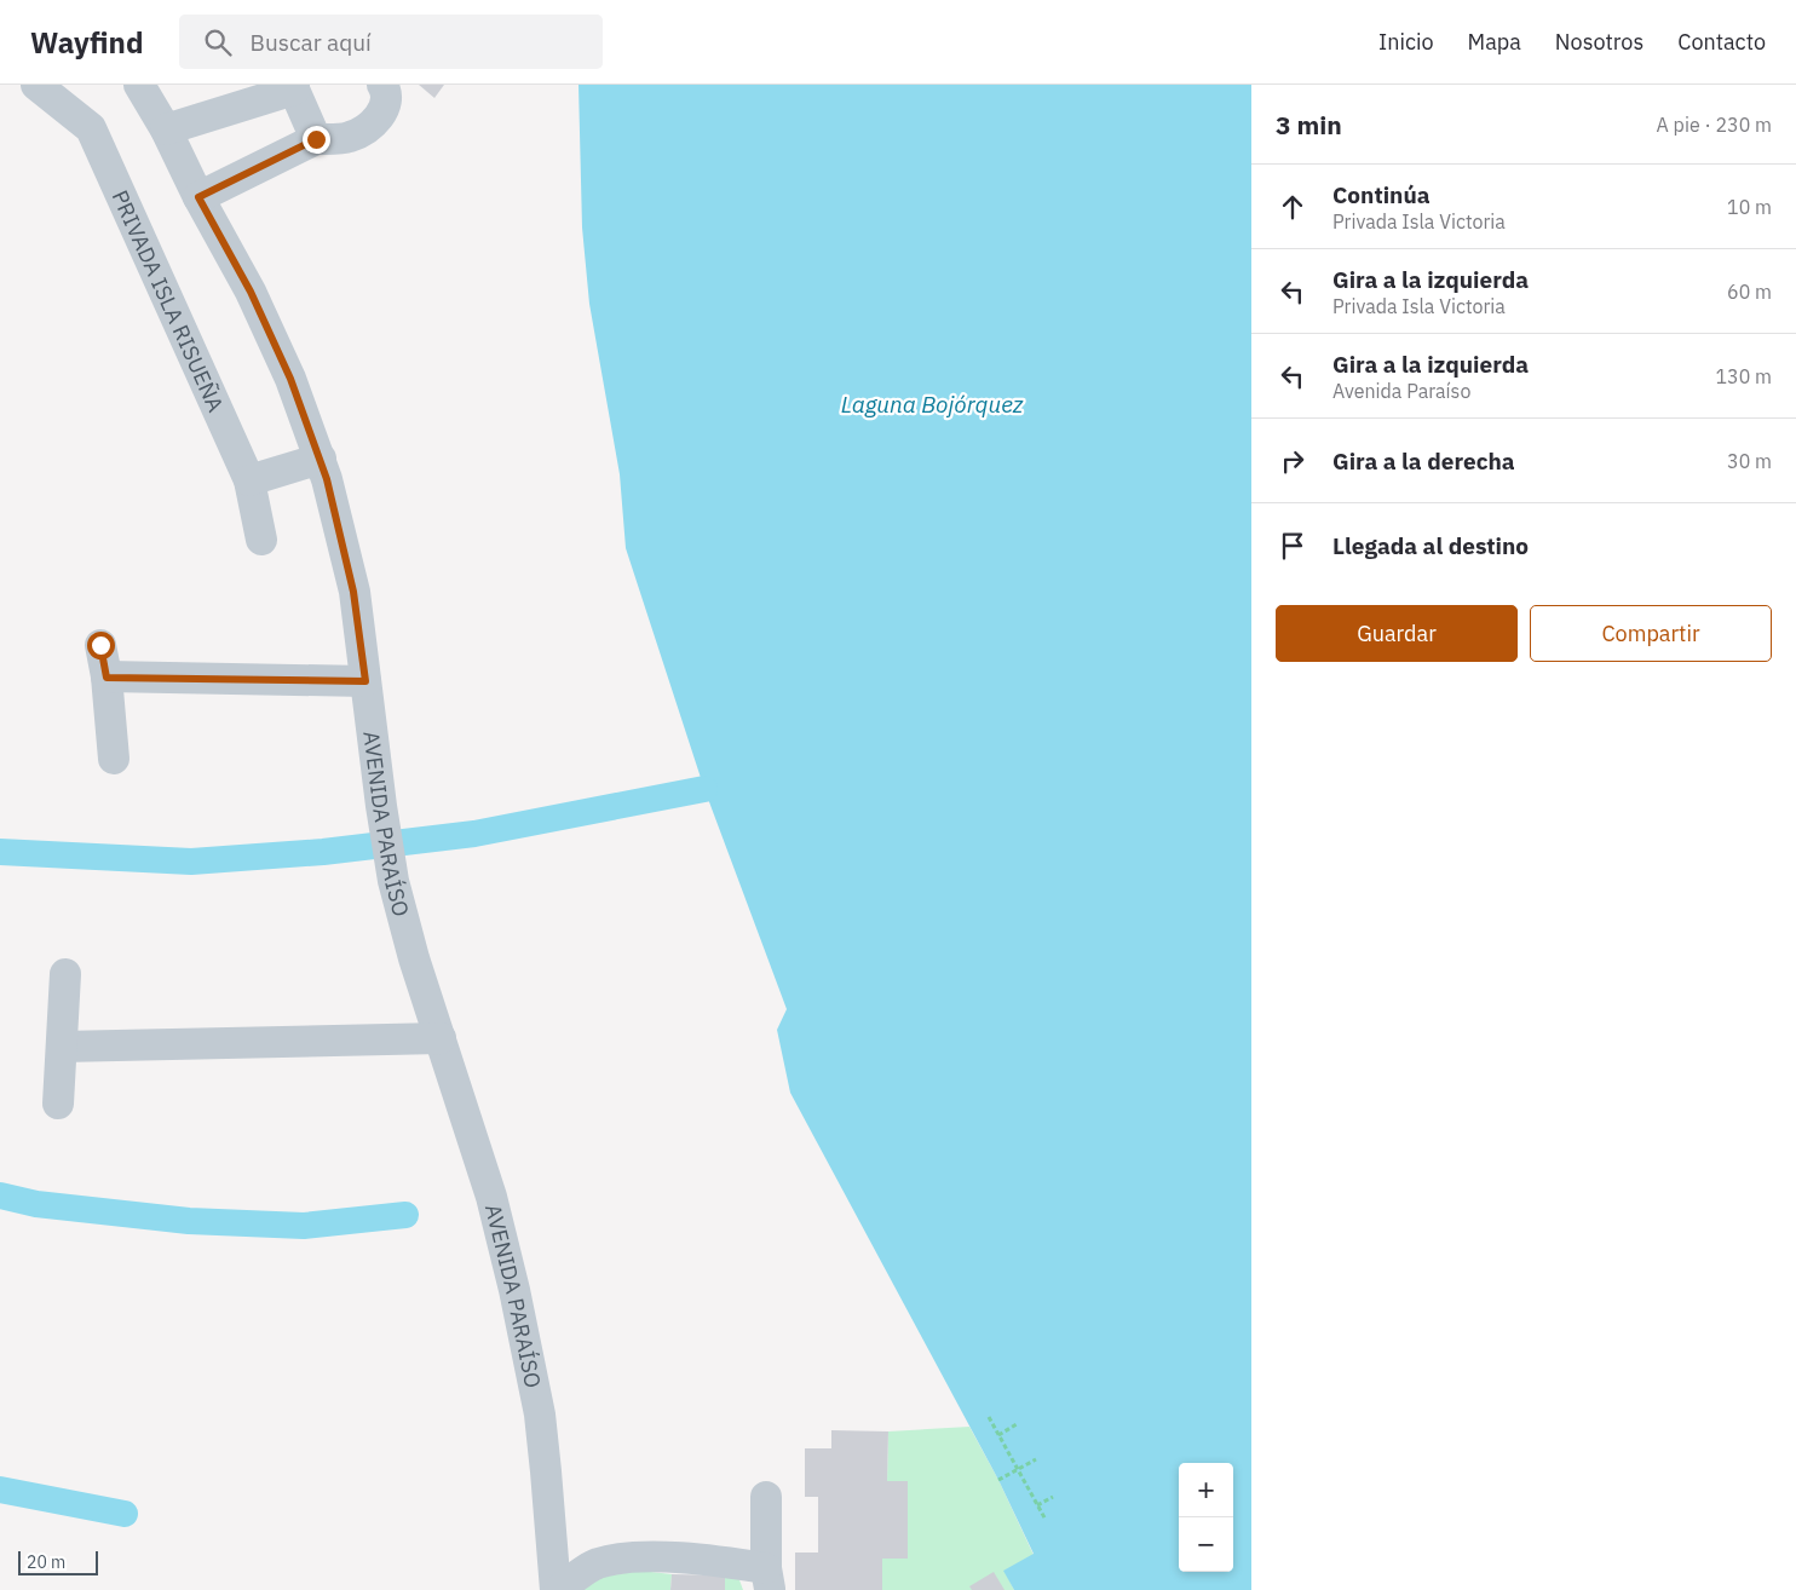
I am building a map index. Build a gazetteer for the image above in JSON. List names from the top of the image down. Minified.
{"streets":{"street":["PRIVADA ISLA RISUEÑA","AVENIDA PARAÍSO"]},"water":["Laguna Bojórquez"],"scale_bar":"20 m","page":{"header":"Wayfind","search":"Buscar aquí","nav":["Inicio","Mapa","Nosotros","Contacto"],"heading":["3 min","A pie · 230 m"],"list":[["Continúa","Privada Isla Victoria","10 m"],["Gira a la izquierda","Privada Isla Victoria","60 m"],["Gira a la izquierda","Avenida Paraíso","130 m"],["Gira a la derecha","30 m"],"Llegada al destino"],"buttons":["Guardar","Compartir"],"map_buttons":["+","−"],"scale":"20 m"}}
